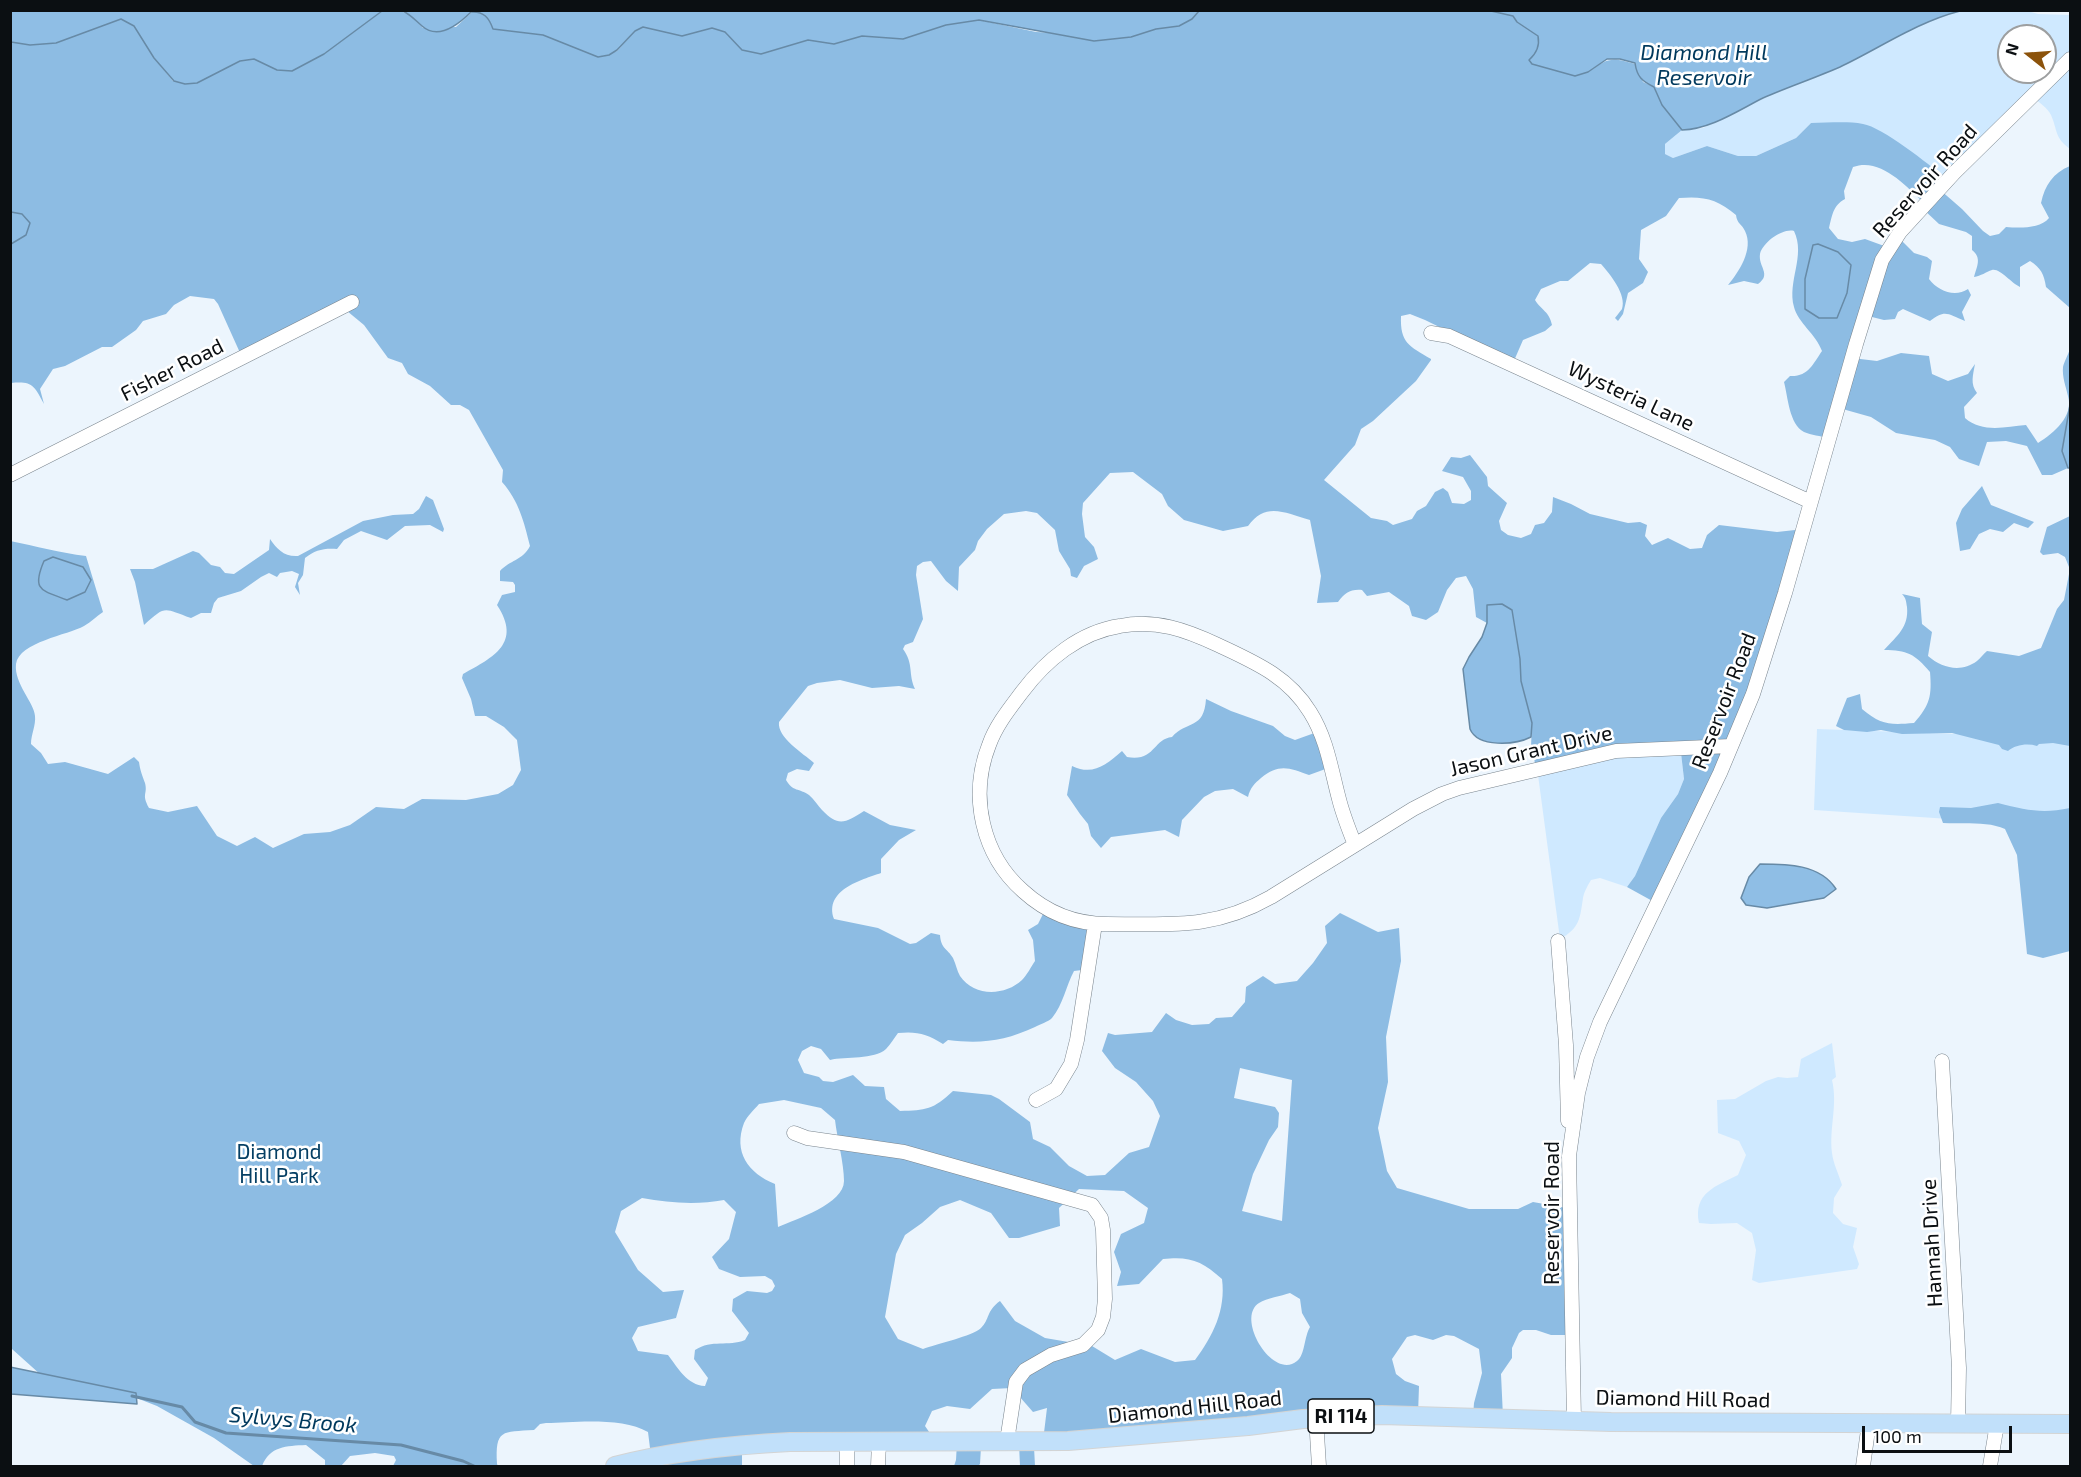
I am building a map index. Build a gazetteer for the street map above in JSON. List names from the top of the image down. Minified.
{"streets":{"main road":["Diamond Hill Road","RI 114"],"street":["Reservoir Road","Fisher Road","Wysteria Lane","Jason Grant Drive","Hannah Drive"]},"crossings":[["Reservoir Road","Wysteria Lane"],["Reservoir Road","Jason Grant Drive"],["Reservoir Road","Diamond Hill Road"],["Hannah Drive","Diamond Hill Road"]],"water":["Diamond Hill Reservoir","Sylvys Brook"],"parks":["Diamond Hill Park"],"scale_bar":"100 m","north":"left"}
